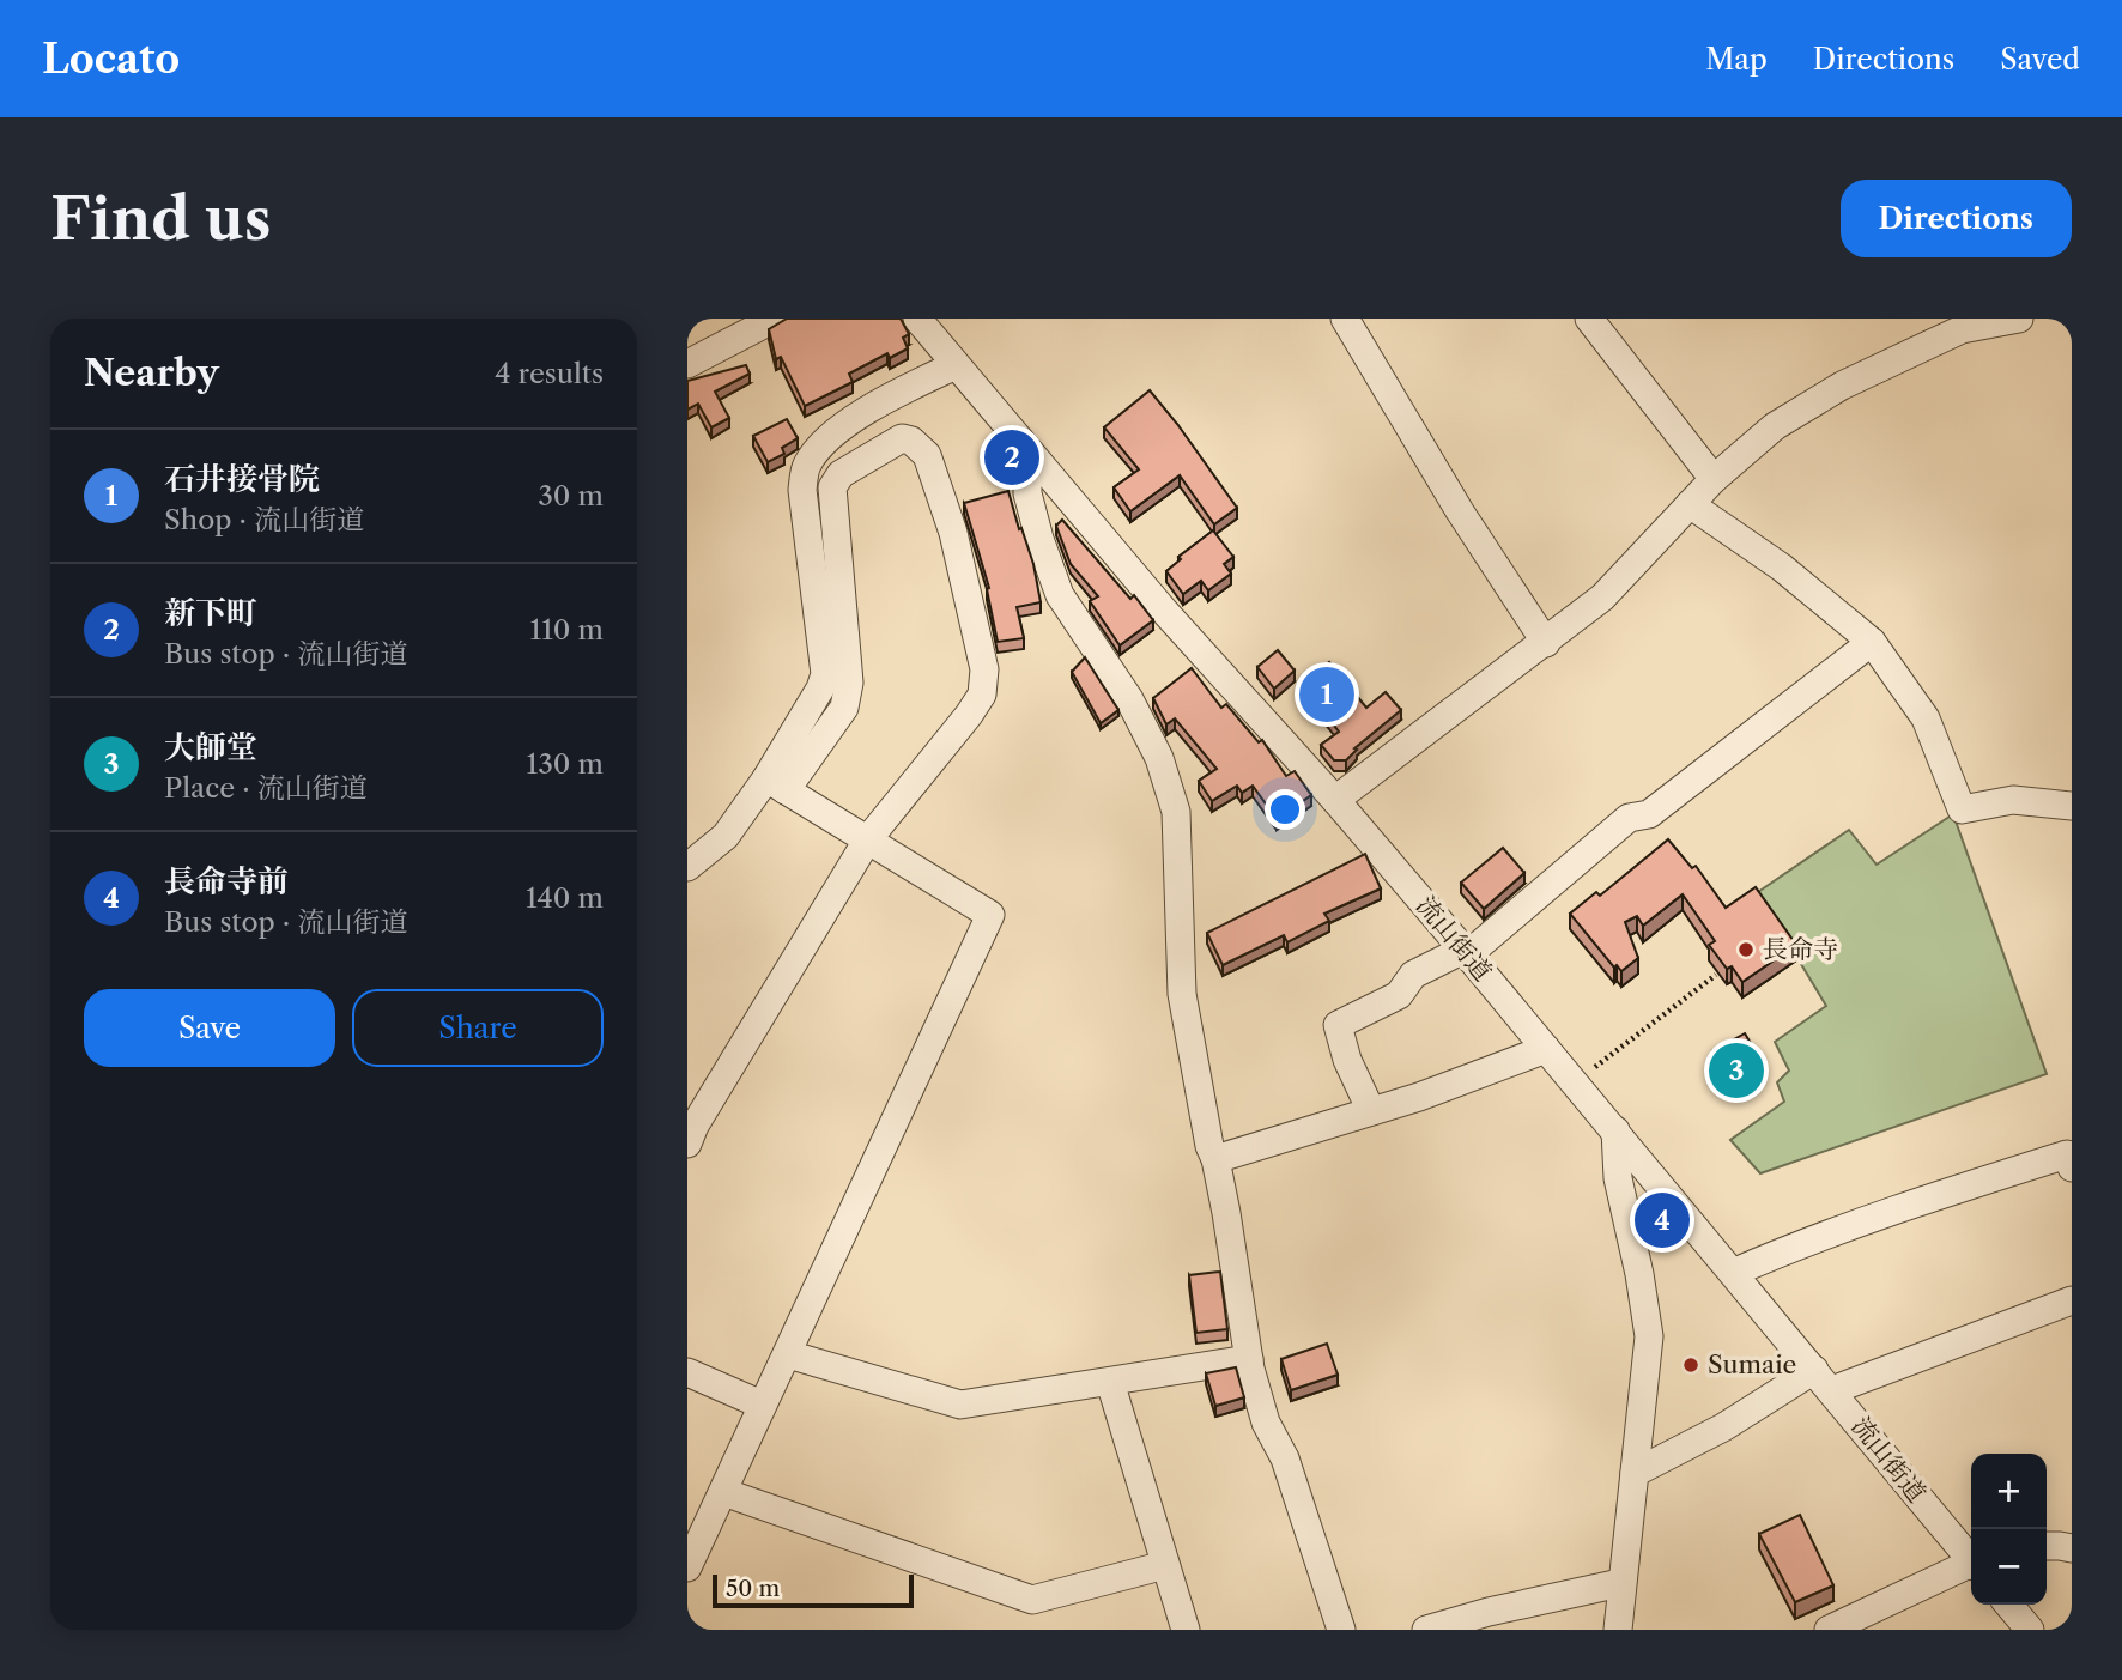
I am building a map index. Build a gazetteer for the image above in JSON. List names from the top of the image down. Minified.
{"streets":{"street":["流山街道"]},"places":["長命寺","Sumaie"],"scale_bar":"50 m","page":{"header":"Locato","nav":["Map","Directions","Saved"],"buttons":["Directions",["Save","Share"]],"title":"Find us","heading":["Nearby","4 results"],"pins":["2","1","3","4"],"list":[{"mark":"1","name":"石井接骨院","note":"Shop · 流山街道","value":"30 m"},{"mark":"2","name":"新下町","note":"Bus stop · 流山街道","value":"110 m"},{"mark":"3","name":"大師堂","note":"Place · 流山街道","value":"130 m"},{"mark":"4","name":"長命寺前","note":"Bus stop · 流山街道","value":"140 m"}],"map_buttons":["+","−"],"scale":"50 m"}}
